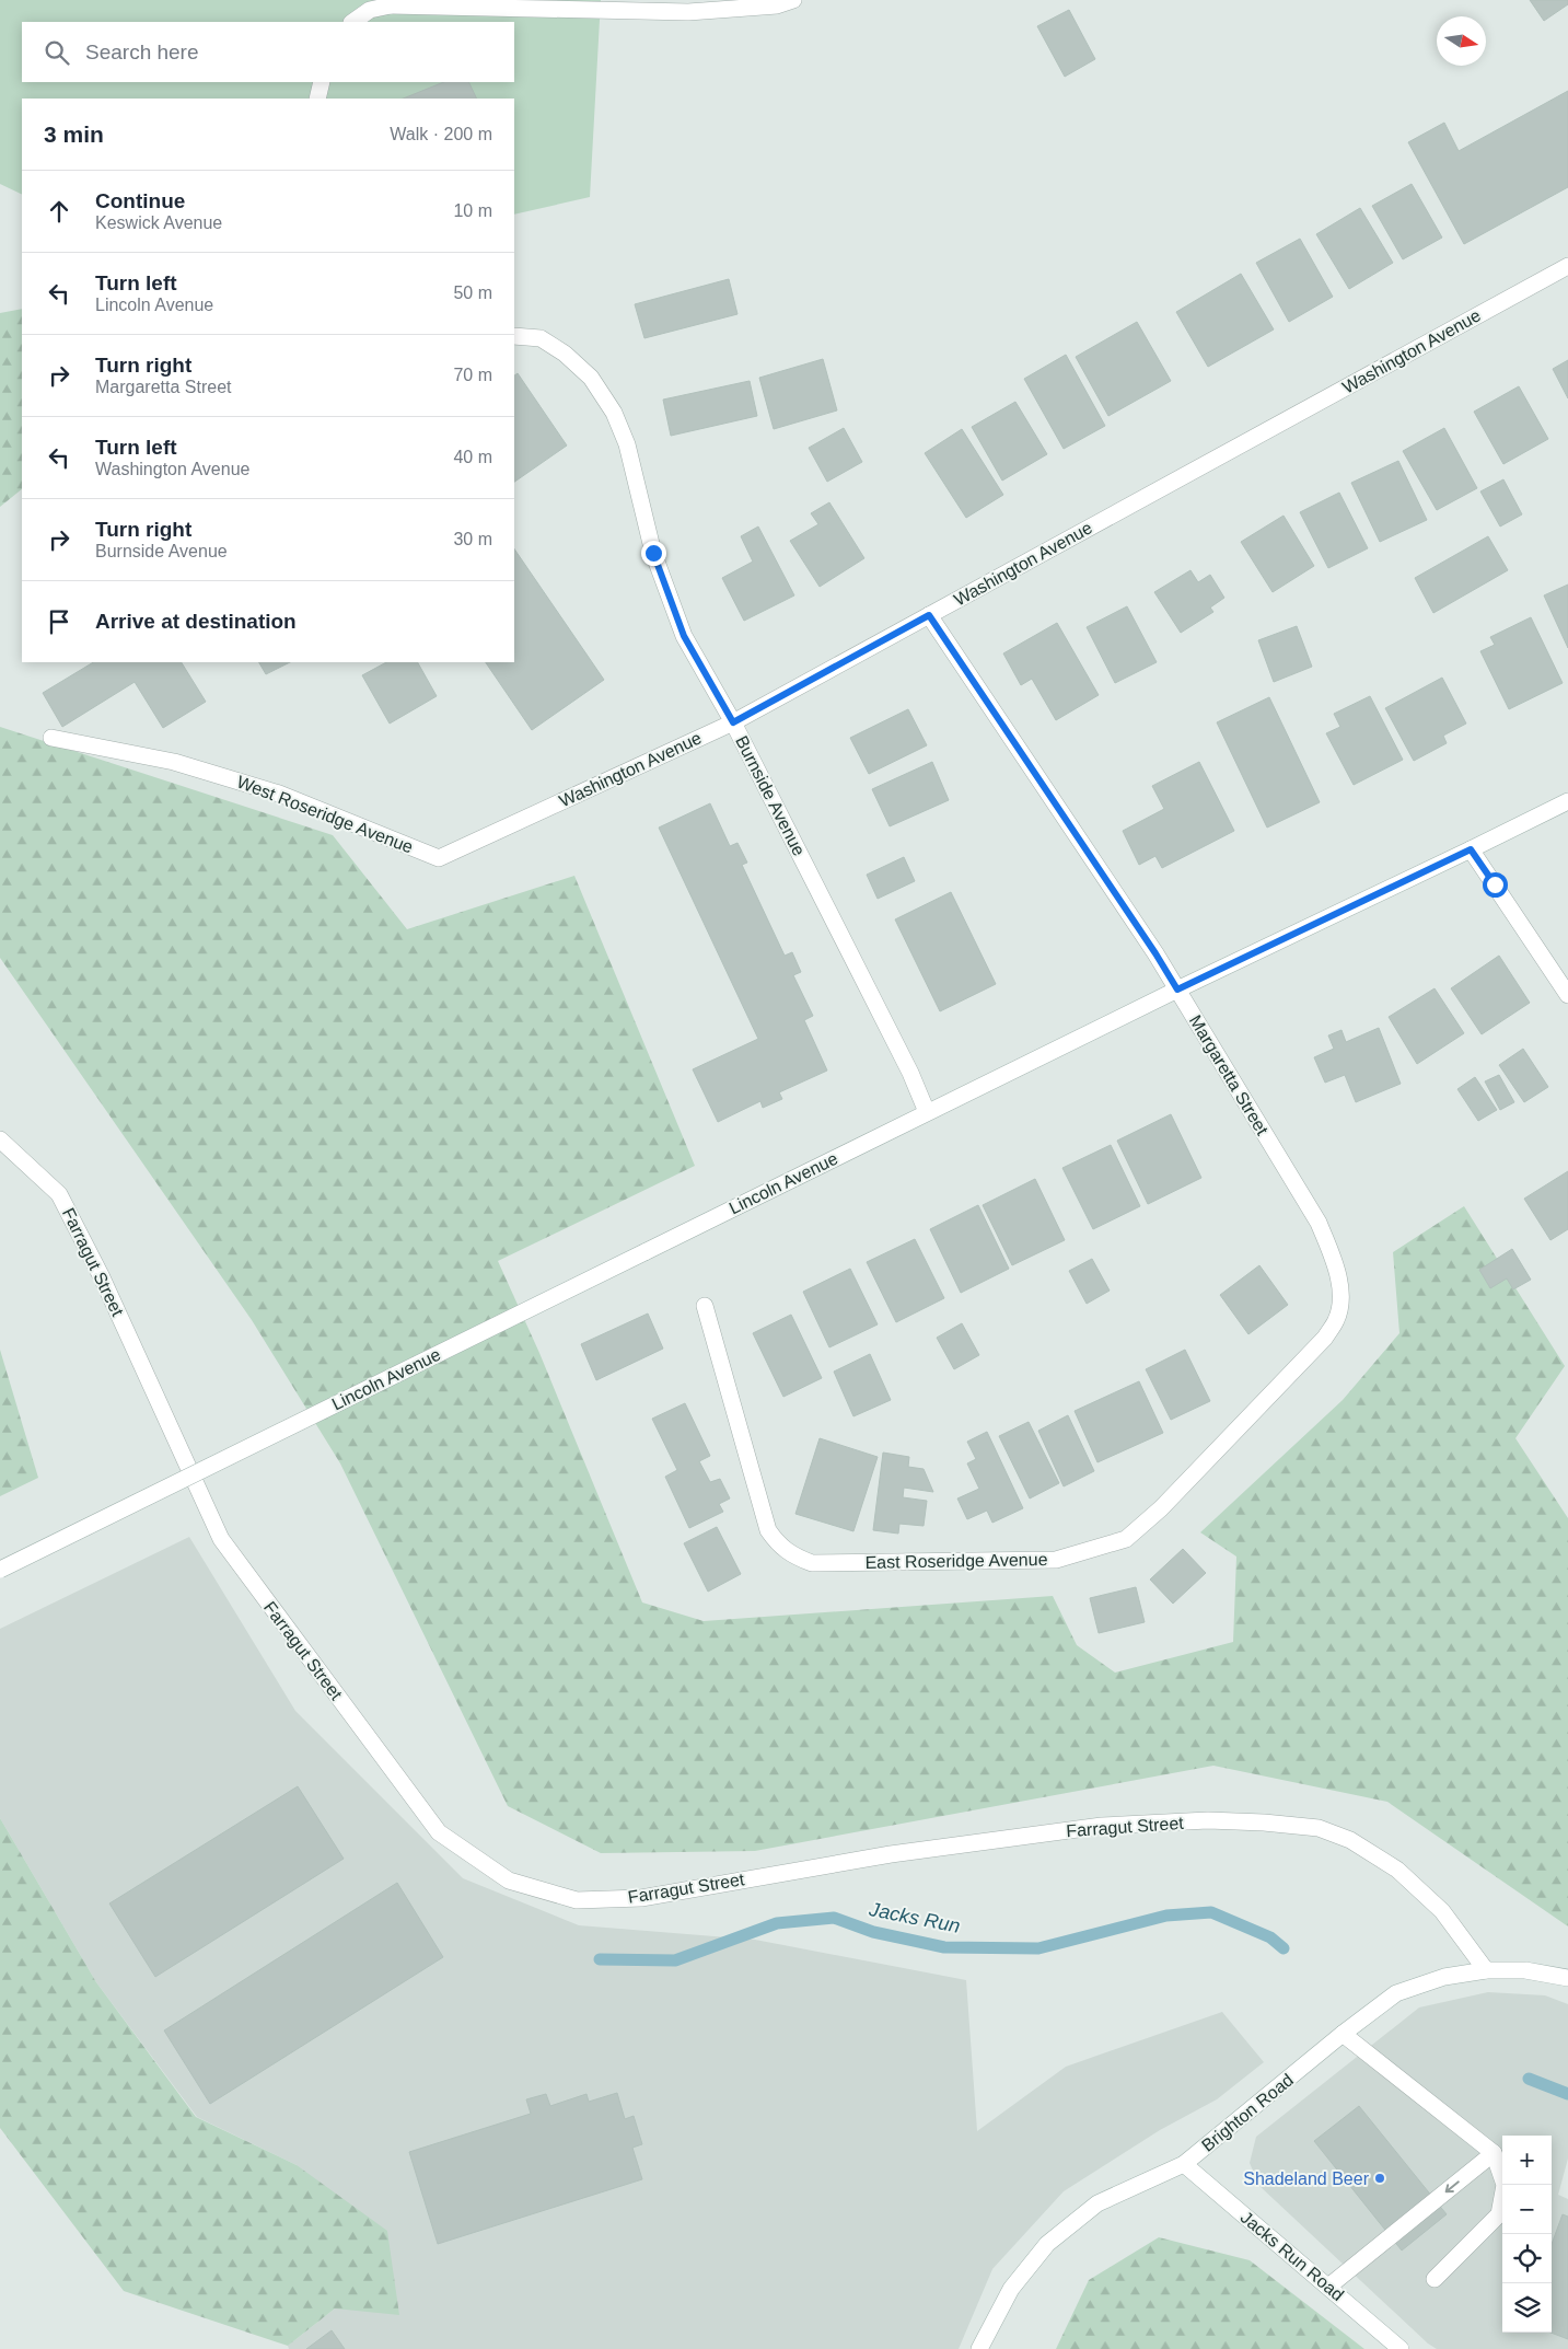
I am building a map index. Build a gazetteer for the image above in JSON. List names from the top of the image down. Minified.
{"streets":{"street":["Washington Avenue","Burnside Avenue","West Roseridge Avenue","Margaretta Street","Lincoln Avenue","Farragut Street","East Roseridge Avenue","Brighton Road","Jacks Run Road"]},"crossings":[["Washington Avenue","Burnside Avenue"],["Washington Avenue","West Roseridge Avenue"],["Washington Avenue","Margaretta Street"],["Burnside Avenue","Lincoln Avenue"],["Margaretta Street","Lincoln Avenue"],["Margaretta Street","East Roseridge Avenue"],["Farragut Street","Brighton Road"],["Brighton Road","Jacks Run Road"]],"water":["Jacks Run"],"places":["Shadeland Beer"],"north":"right","page":{"search":"Search here","heading":["3 min","Walk · 200 m"],"list":[["Continue","Keswick Avenue","10 m"],["Turn left","Lincoln Avenue","50 m"],["Turn right","Margaretta Street","70 m"],["Turn left","Washington Avenue","40 m"],["Turn right","Burnside Avenue","30 m"],"Arrive at destination"],"map_buttons":["+","−"]}}
